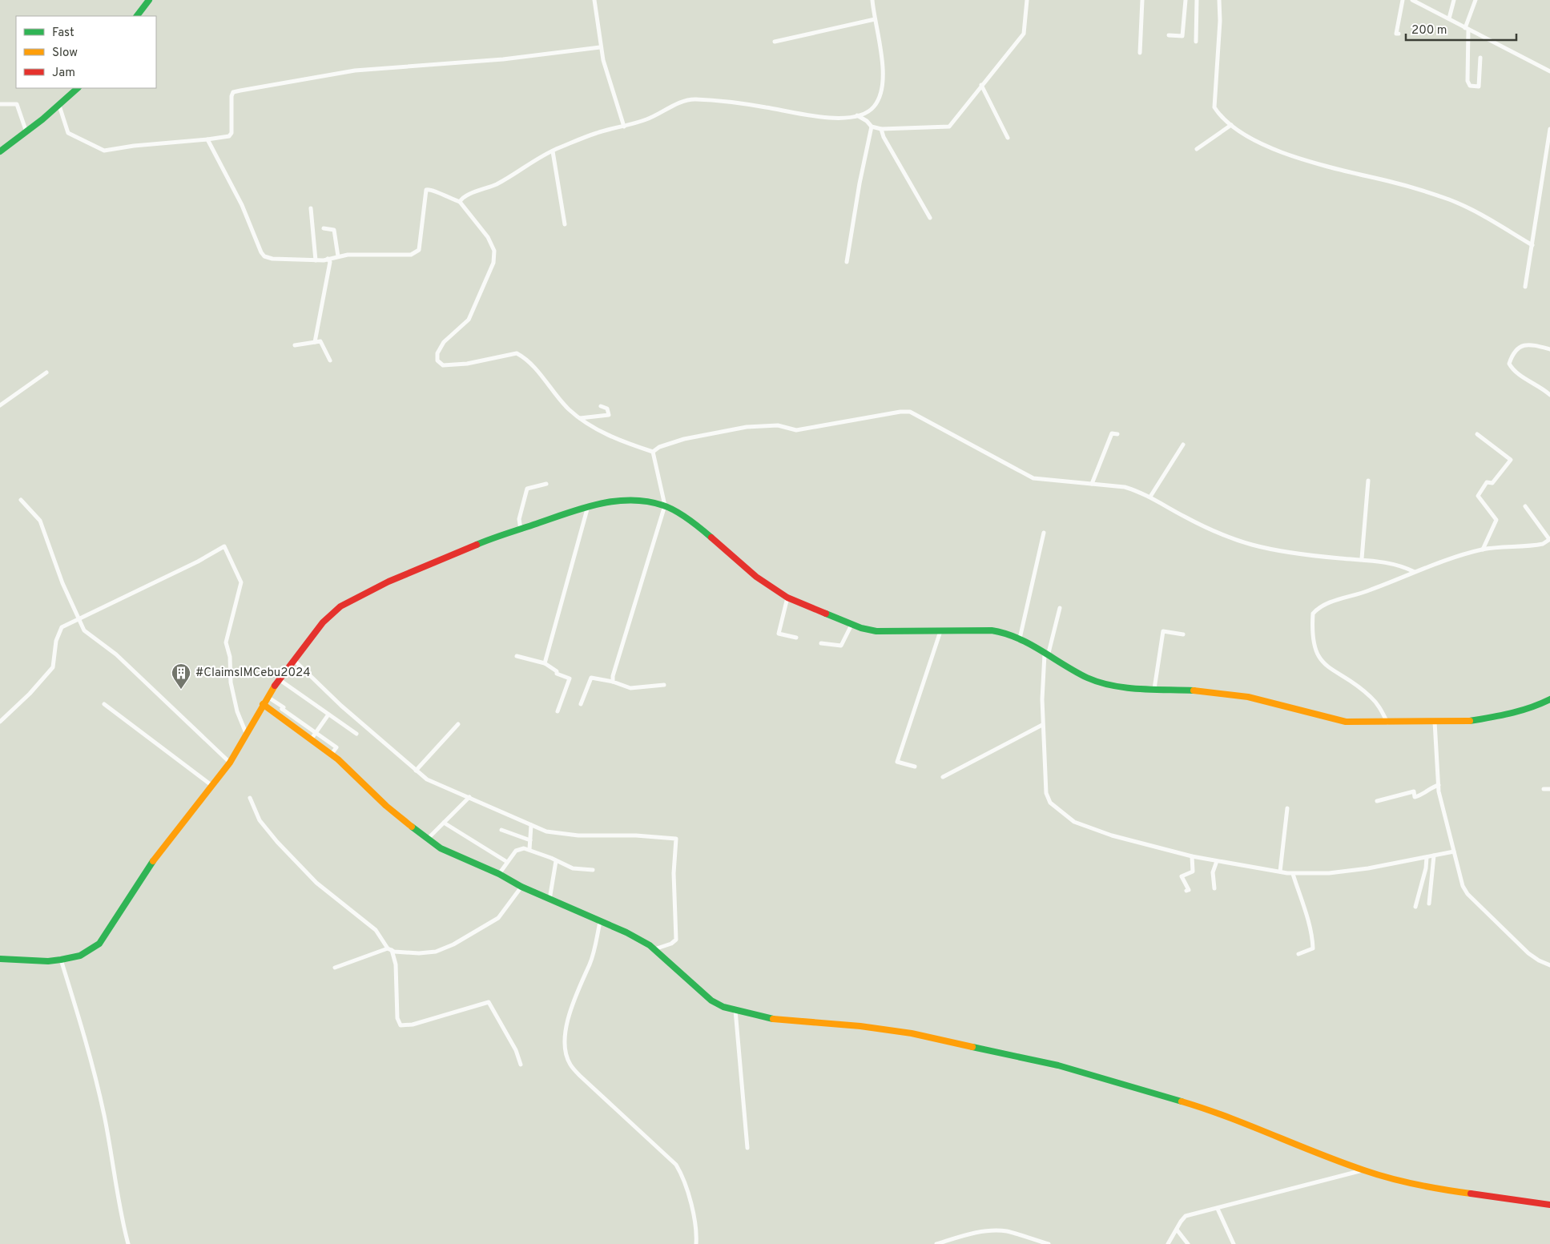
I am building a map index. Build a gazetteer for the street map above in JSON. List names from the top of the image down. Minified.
{"places":{"building":["#ClaimsIMCebu2024"]},"legend":["Fast","Slow","Jam"],"scale_bar":"200 m"}
